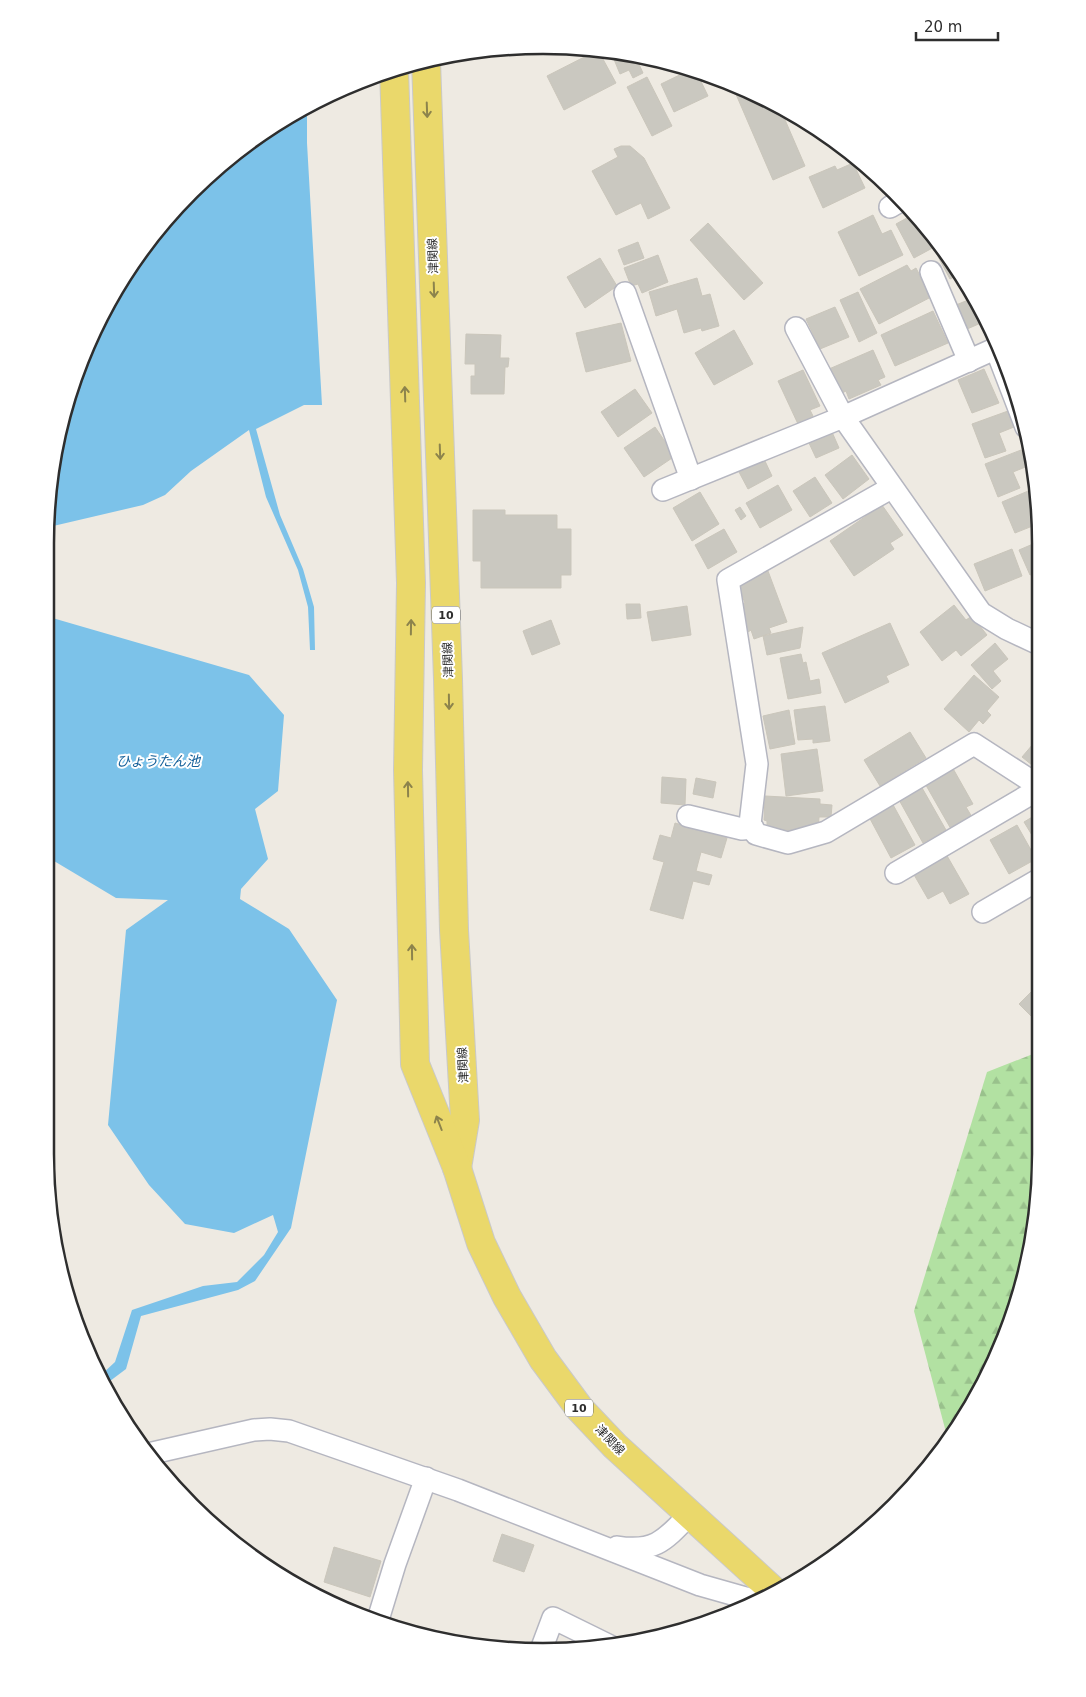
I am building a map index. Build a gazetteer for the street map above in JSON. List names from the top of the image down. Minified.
{"streets":{"main road":["津関線","10"]},"water":["ひょうたん池"],"scale_bar":"20 m"}
